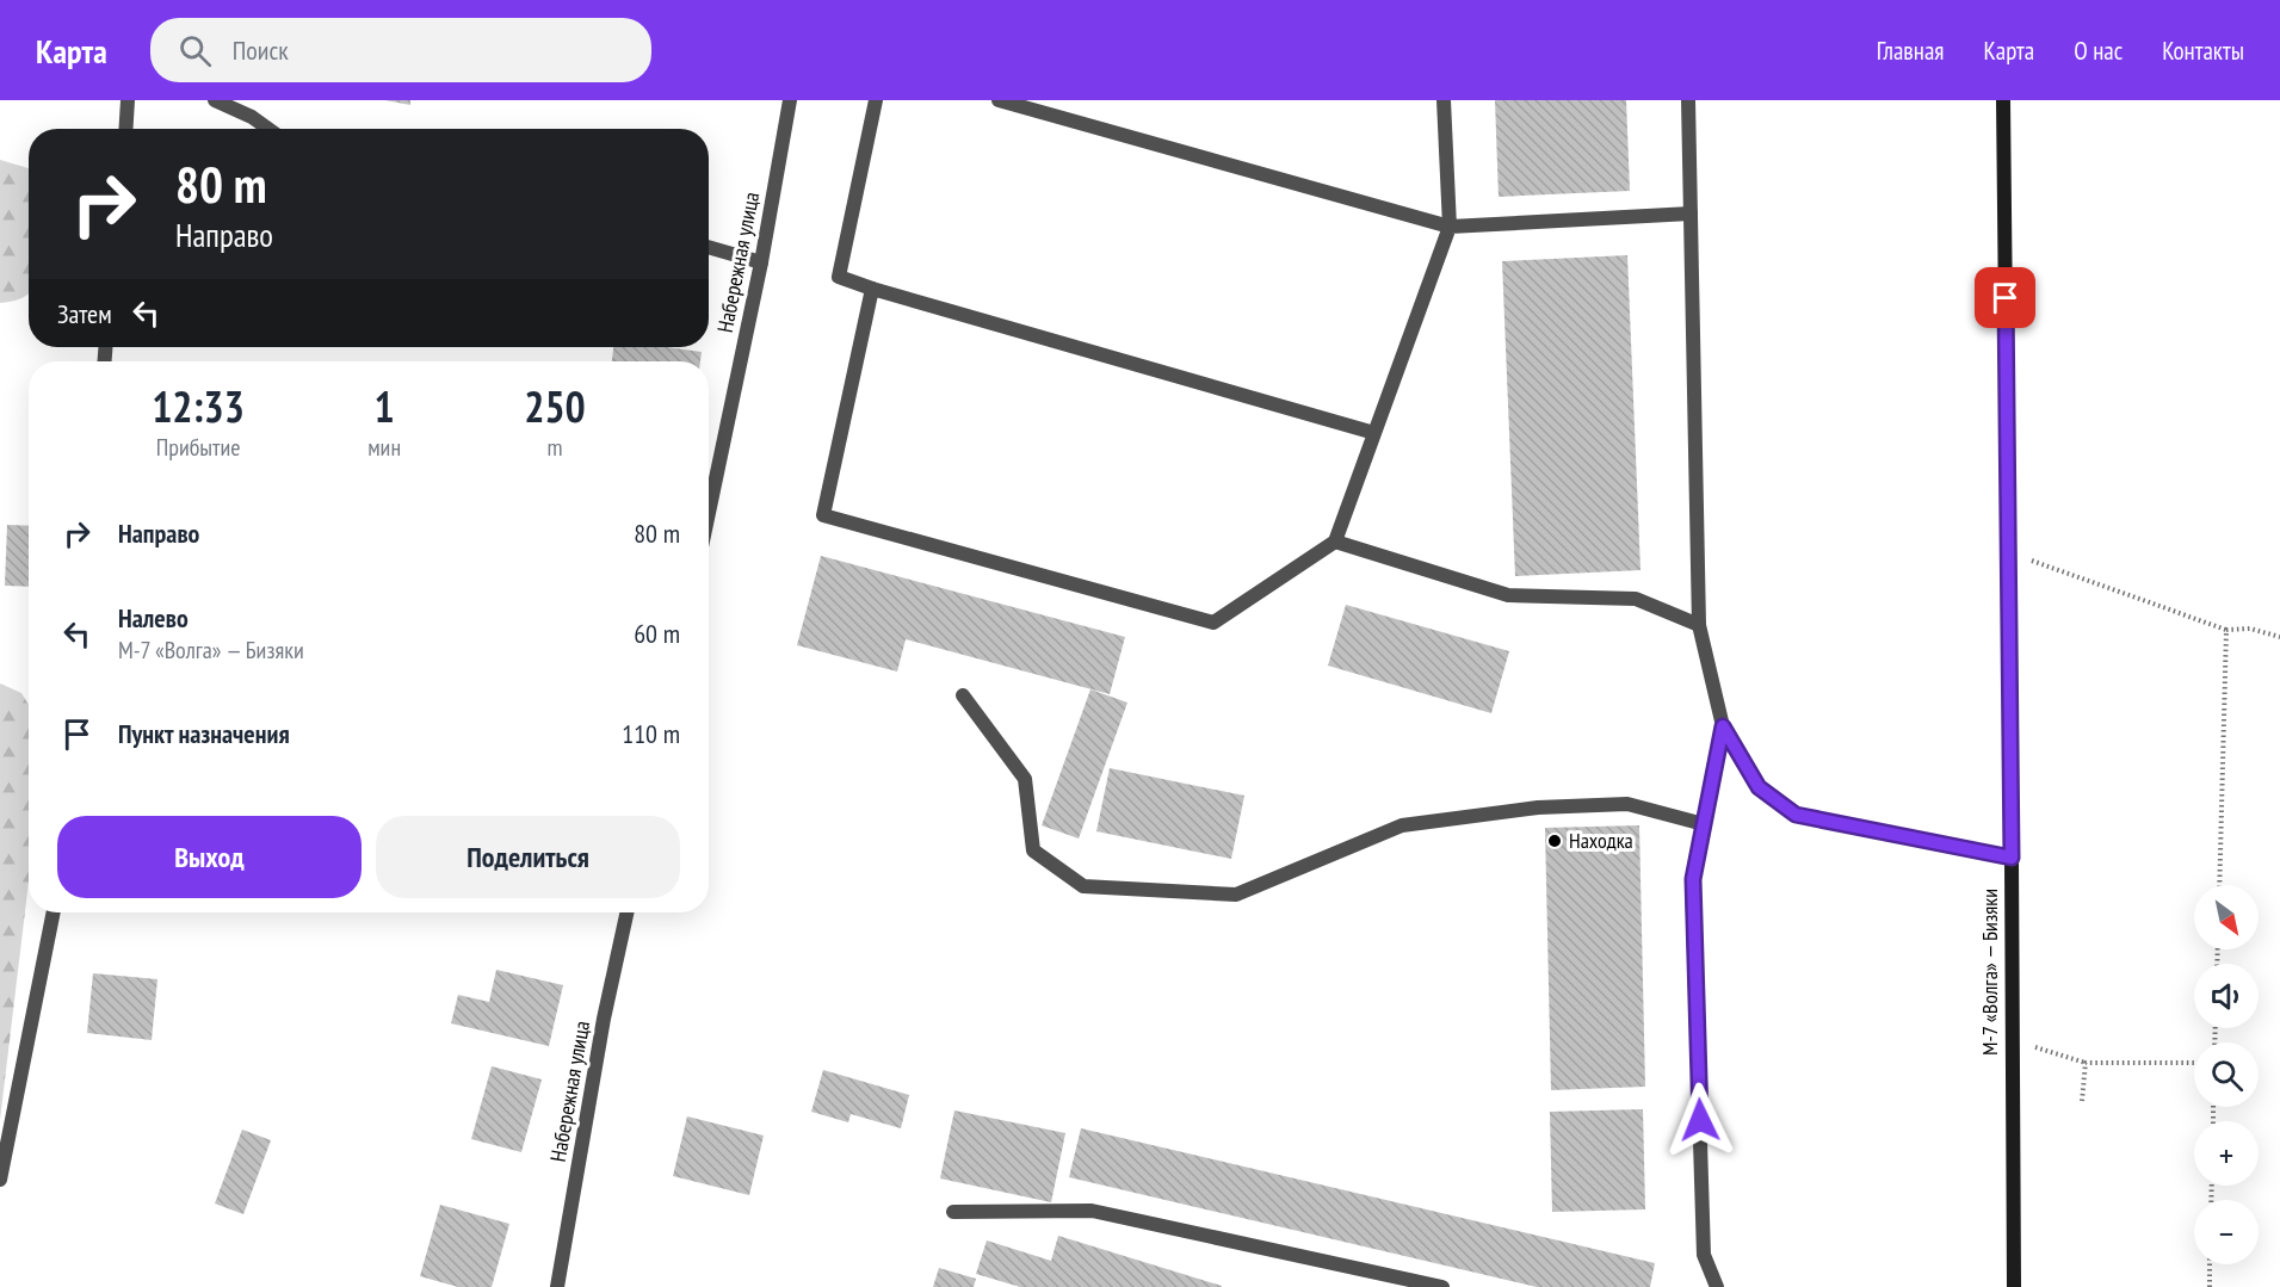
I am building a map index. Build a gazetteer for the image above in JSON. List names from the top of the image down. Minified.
{"streets":{"main road":["М-7 «Волга» — Бизяки"],"street":["Набережная улица"]},"places":["Находка"],"north":"bottom right","page":{"header":"Карта","search":"Поиск","nav":["Главная","Карта","О нас","Контакты"],"turn":["80 m","Направо"],"then":"Затем","eta":["12:33","Прибытие","1","мин","250","m"],"list":[{"name":"Направо","value":"80 m"},{"name":"Налево","note":"М-7 «Волга» — Бизяки","value":"60 m"},{"name":"Пункт назначения","value":"110 m"}],"buttons":["Выход","Поделиться"],"map_buttons":["+","−"]}}
